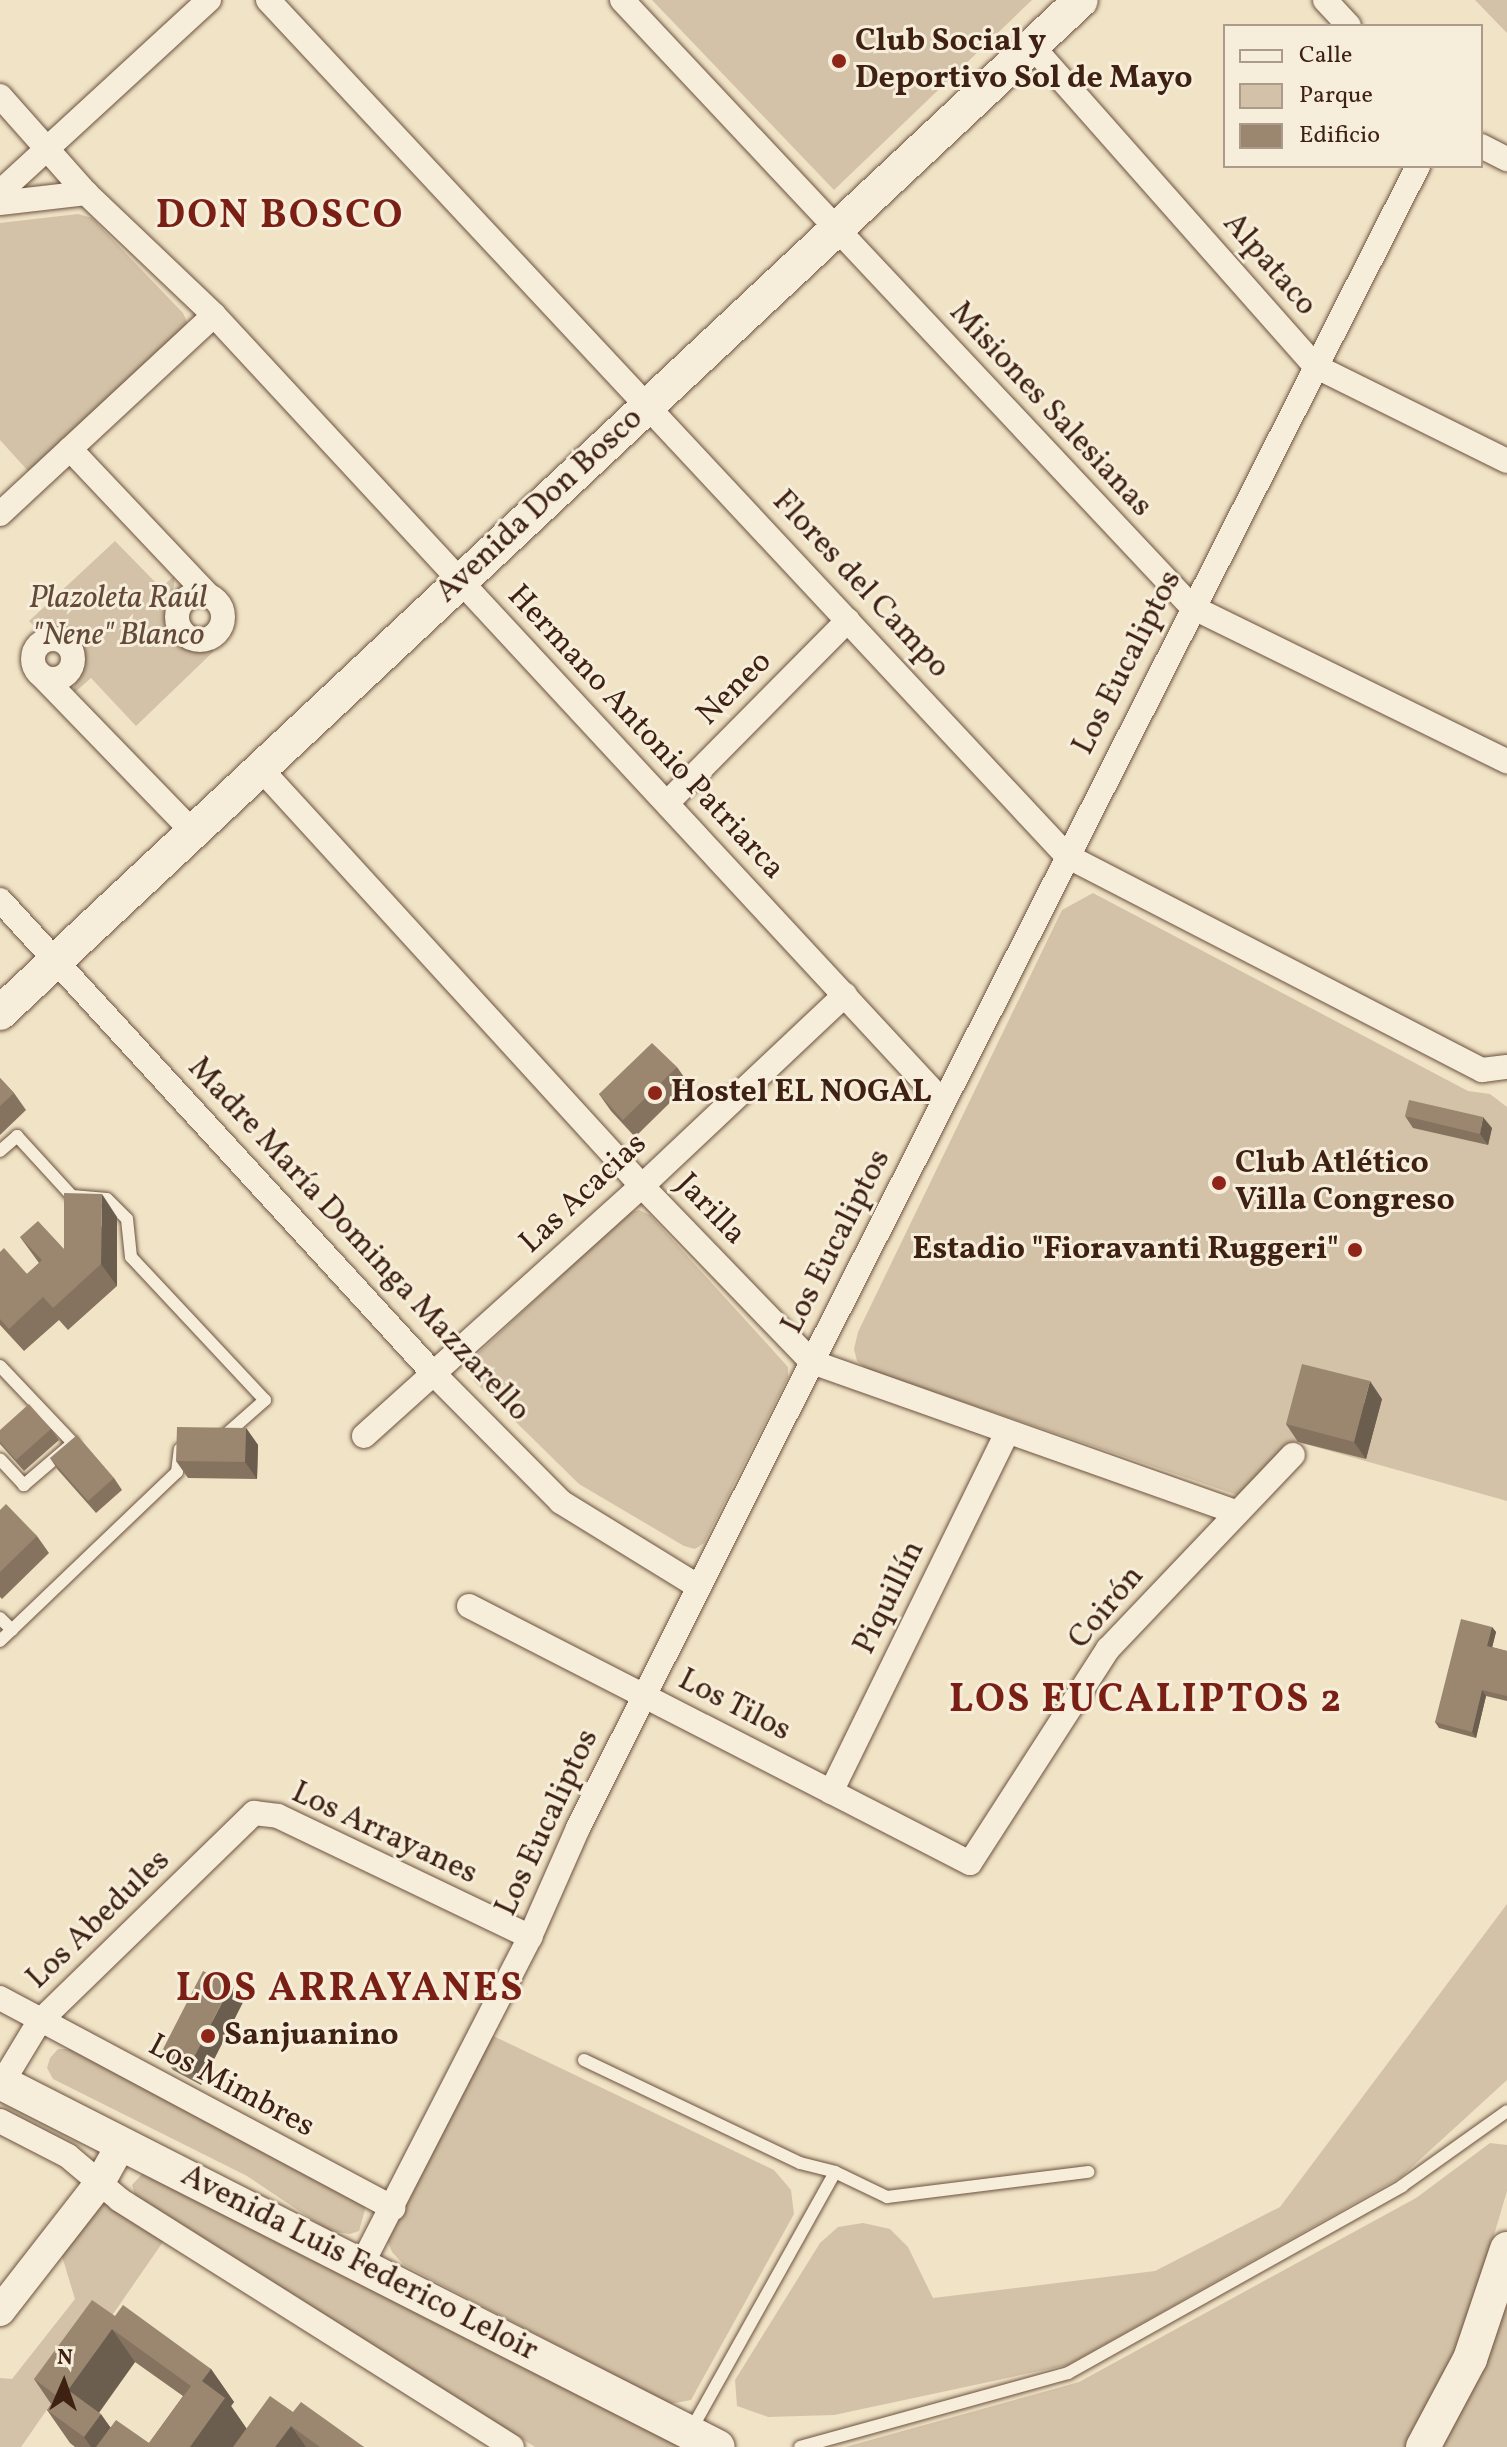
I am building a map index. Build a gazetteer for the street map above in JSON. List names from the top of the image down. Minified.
{"streets":{"main road":["Avenida Don Bosco","Avenida Luis Federico Leloir"],"street":["Alpataco","Misiones Salesianas","Flores del Campo","Los Eucaliptos","Neneo","Hermano Antonio Patriarca","Las Acacias","Jarilla","Madre María Dominga Mazzarello","Piquillín","Coirón","Los Tilos","Los Arrayanes","Los Abedules","Los Mimbres"]},"crossings":[["Alpataco","Avenida Don Bosco"],["Alpataco","Los Eucaliptos"],["Misiones Salesianas","Avenida Don Bosco"],["Misiones Salesianas","Los Eucaliptos"],["Avenida Don Bosco","Flores del Campo"],["Avenida Don Bosco","Hermano Antonio Patriarca"],["Avenida Don Bosco","Jarilla"],["Avenida Don Bosco","Madre María Dominga Mazzarello"],["Flores del Campo","Los Eucaliptos"],["Flores del Campo","Neneo"],["Los Eucaliptos","Hermano Antonio Patriarca"],["Los Eucaliptos","Jarilla"],["Los Eucaliptos","Madre María Dominga Mazzarello"],["Los Eucaliptos","Los Tilos"],["Los Eucaliptos","Los Arrayanes"],["Los Eucaliptos","Los Mimbres"],["Los Eucaliptos","Avenida Luis Federico Leloir"],["Neneo","Hermano Antonio Patriarca"],["Hermano Antonio Patriarca","Las Acacias"],["Las Acacias","Jarilla"],["Las Acacias","Madre María Dominga Mazzarello"],["Jarilla","Piquillín"],["Jarilla","Coirón"],["Piquillín","Los Tilos"],["Coirón","Los Tilos"],["Los Arrayanes","Los Abedules"],["Los Abedules","Los Mimbres"],["Los Abedules","Avenida Luis Federico Leloir"]],"districts":["DON BOSCO","LOS EUCALIPTOS 2","LOS ARRAYANES"],"parks":["Plazoleta Raúl \"Nene\" Blanco"],"places":["Club Social y Deportivo Sol de Mayo","Hostel EL NOGAL","Club Atlético Villa Congreso","Estadio \"Fioravanti Ruggeri\"","Sanjuanino"],"legend":["Calle","Parque","Edificio"],"north":"top"}
